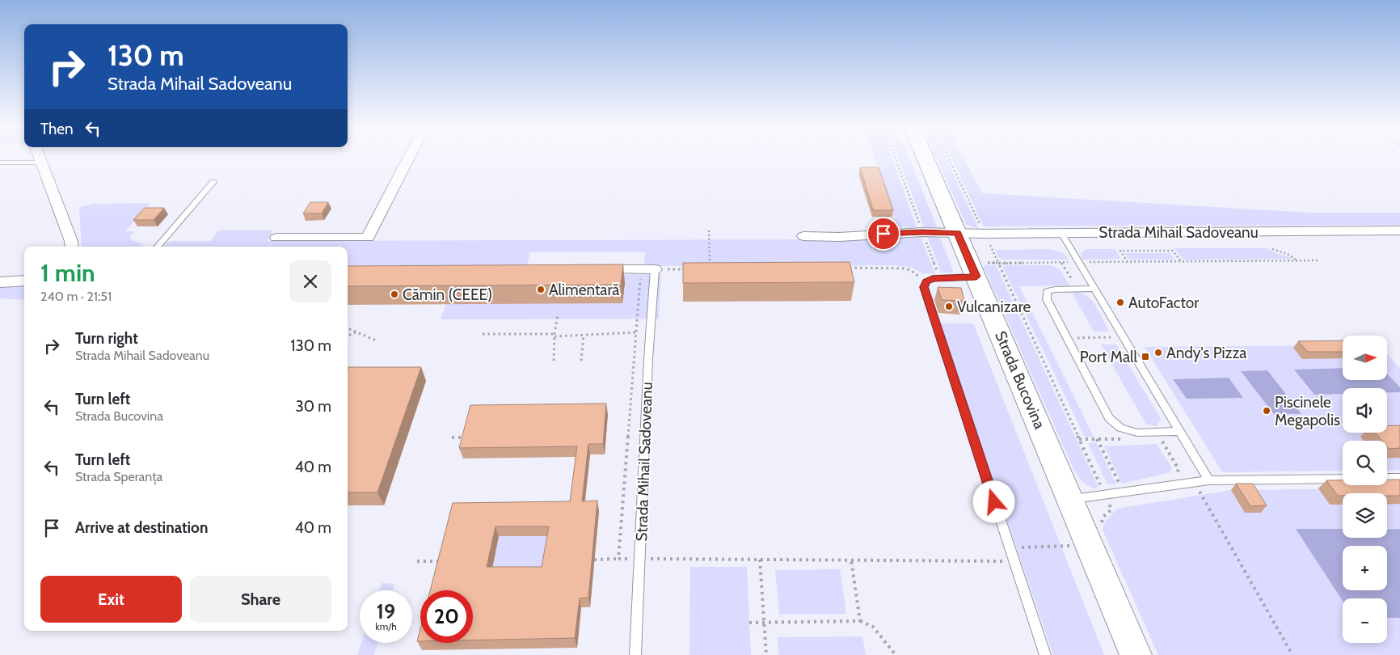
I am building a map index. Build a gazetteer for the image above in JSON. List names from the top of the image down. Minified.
{"streets":{"main road":["Strada Bucovina"],"street":["Strada Mihail Sadoveanu"]},"crossings":[["Strada Mihail Sadoveanu","Strada Bucovina"]],"places":{"other":["Alimentară","Cămin (CEEE)","AutoFactor","Vulcanizare","Andy's Pizza","Piscinele Megapolis"],"transit":["Port Mall"]},"north":"right","page":{"turn":["130 m","Strada Mihail Sadoveanu"],"then":"Then","heading":["1 min","240 m · 21:51"],"list":[{"name":"Turn right","note":"Strada Mihail Sadoveanu","value":"130 m"},{"name":"Turn left","note":"Strada Bucovina","value":"30 m"},{"name":"Turn left","note":"Strada Speranța","value":"40 m"},{"name":"Arrive at destination","value":"40 m"}],"map_buttons":["+","−"],"buttons":["Exit","Share"],"speed":"19 km/h","limit":"20"}}
